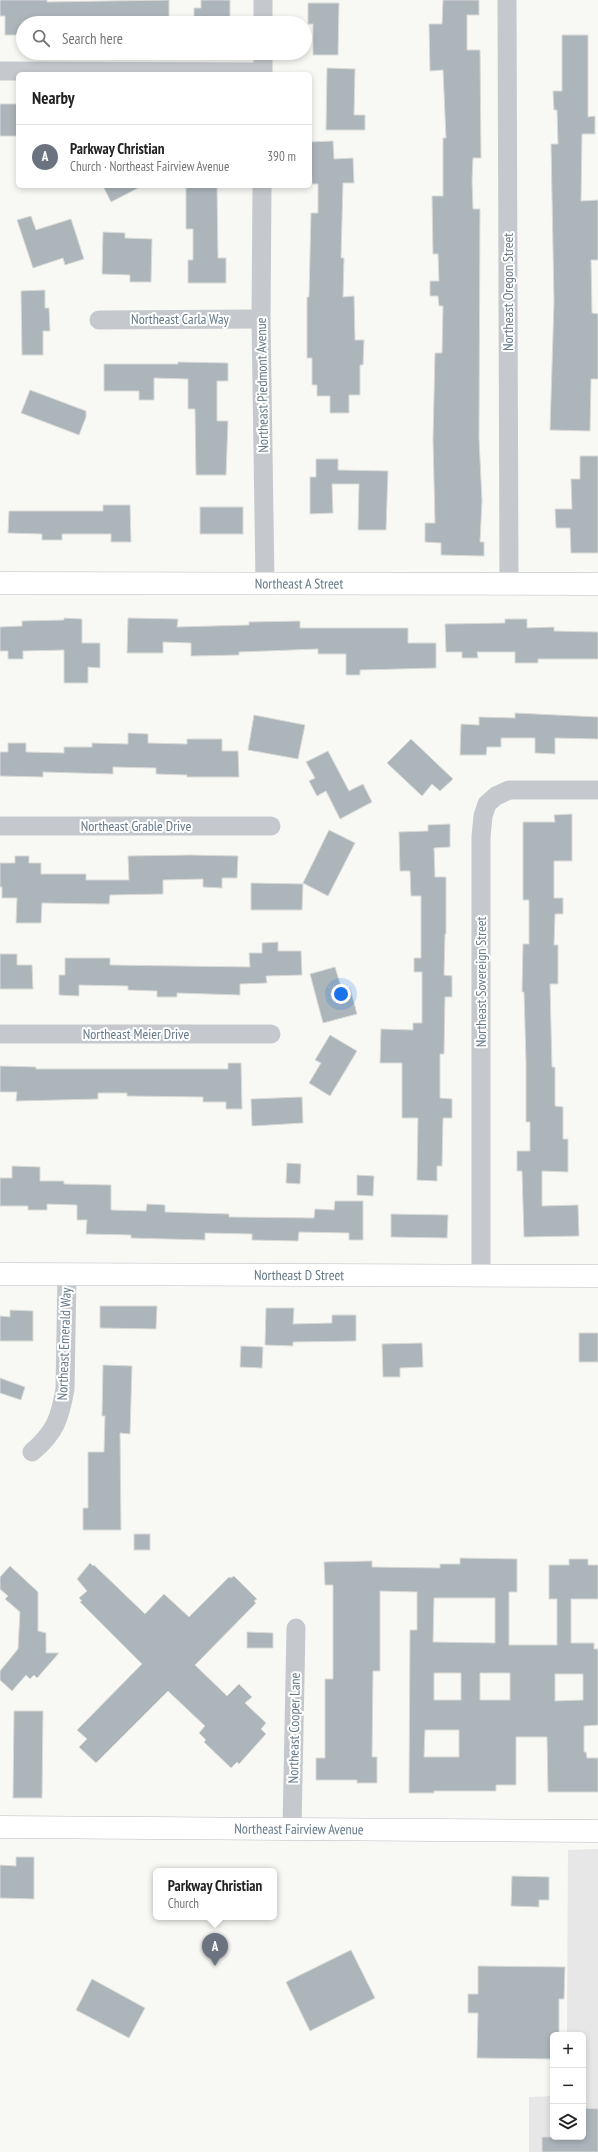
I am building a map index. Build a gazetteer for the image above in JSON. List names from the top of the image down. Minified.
{"streets":{"street":["Northeast Oregon Street","Northeast Carla Way","Northeast Piedmont Avenue","Northeast A Street","Northeast Grable Drive","Northeast Sovereign Street","Northeast Meier Drive","Northeast D Street","Northeast Emerald Way","Northeast Cooper Lane","Northeast Fairview Avenue"]},"crossings":[["Northeast Oregon Street","Northeast A Street"],["Northeast Carla Way","Northeast Piedmont Avenue"],["Northeast Piedmont Avenue","Northeast A Street"],["Northeast Sovereign Street","Northeast D Street"],["Northeast D Street","Northeast Emerald Way"],["Northeast Cooper Lane","Northeast Fairview Avenue"]],"page":{"search":"Search here","heading":"Nearby","list":[{"mark":"A","name":"Parkway Christian","note":"Church · Northeast Fairview Avenue","value":"390 m"}],"popup":["Parkway Christian","Church"],"pins":"A","map_buttons":["+","−"]}}
